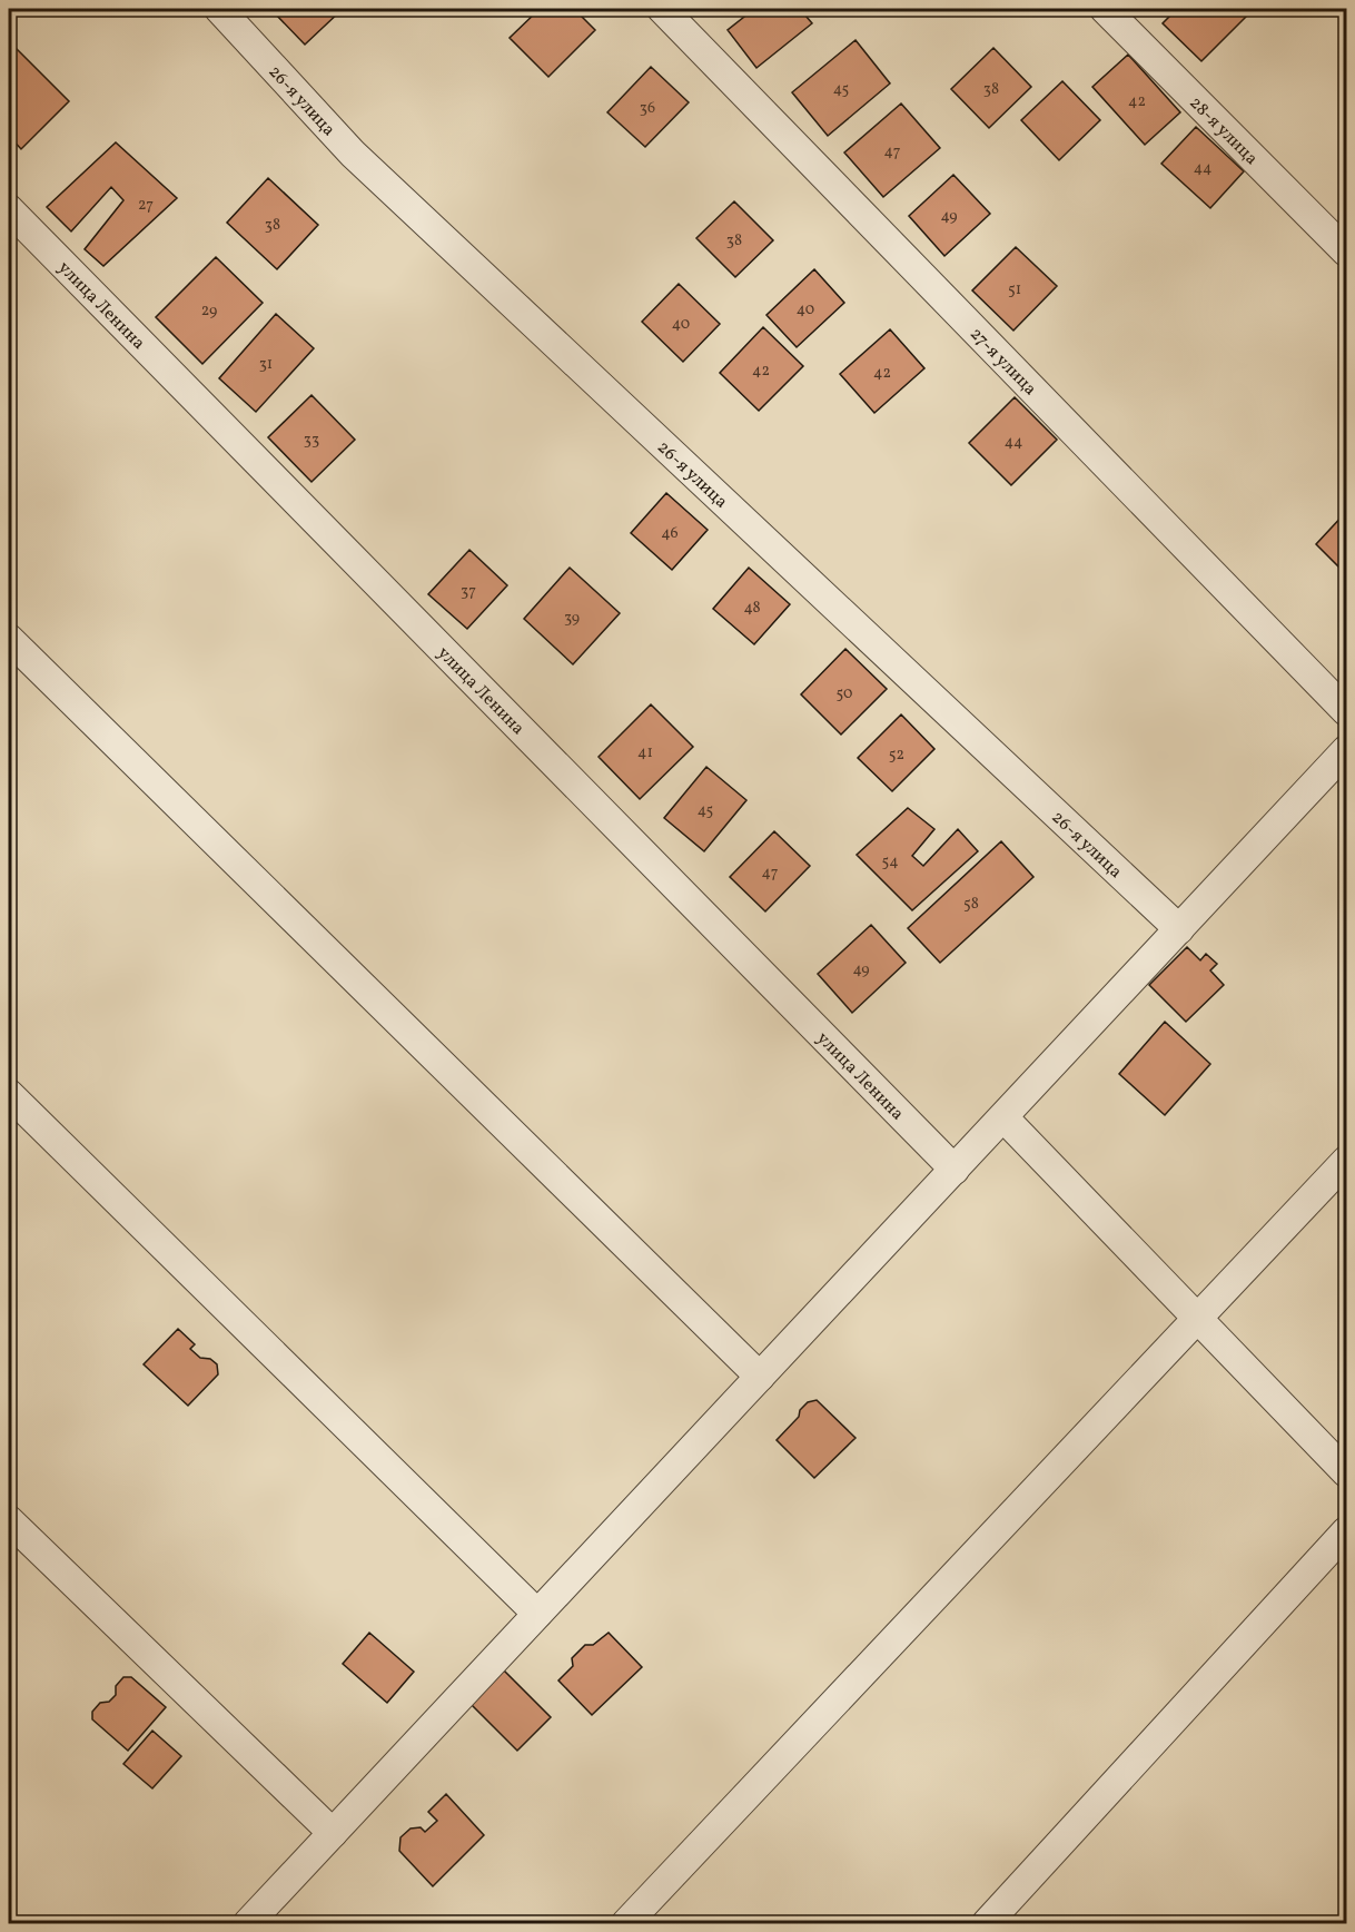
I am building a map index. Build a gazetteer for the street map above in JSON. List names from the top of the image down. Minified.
{"streets":{"street":["26-я улица","28-я улица","улица Ленина","27-я улица"]},"house_numbers":["45","38","42","36","47","44","27","49","38","38","51","40","29","40","31","42","42","33","44","46","37","48","39","50","41","52","45","54","47","58","49"]}
